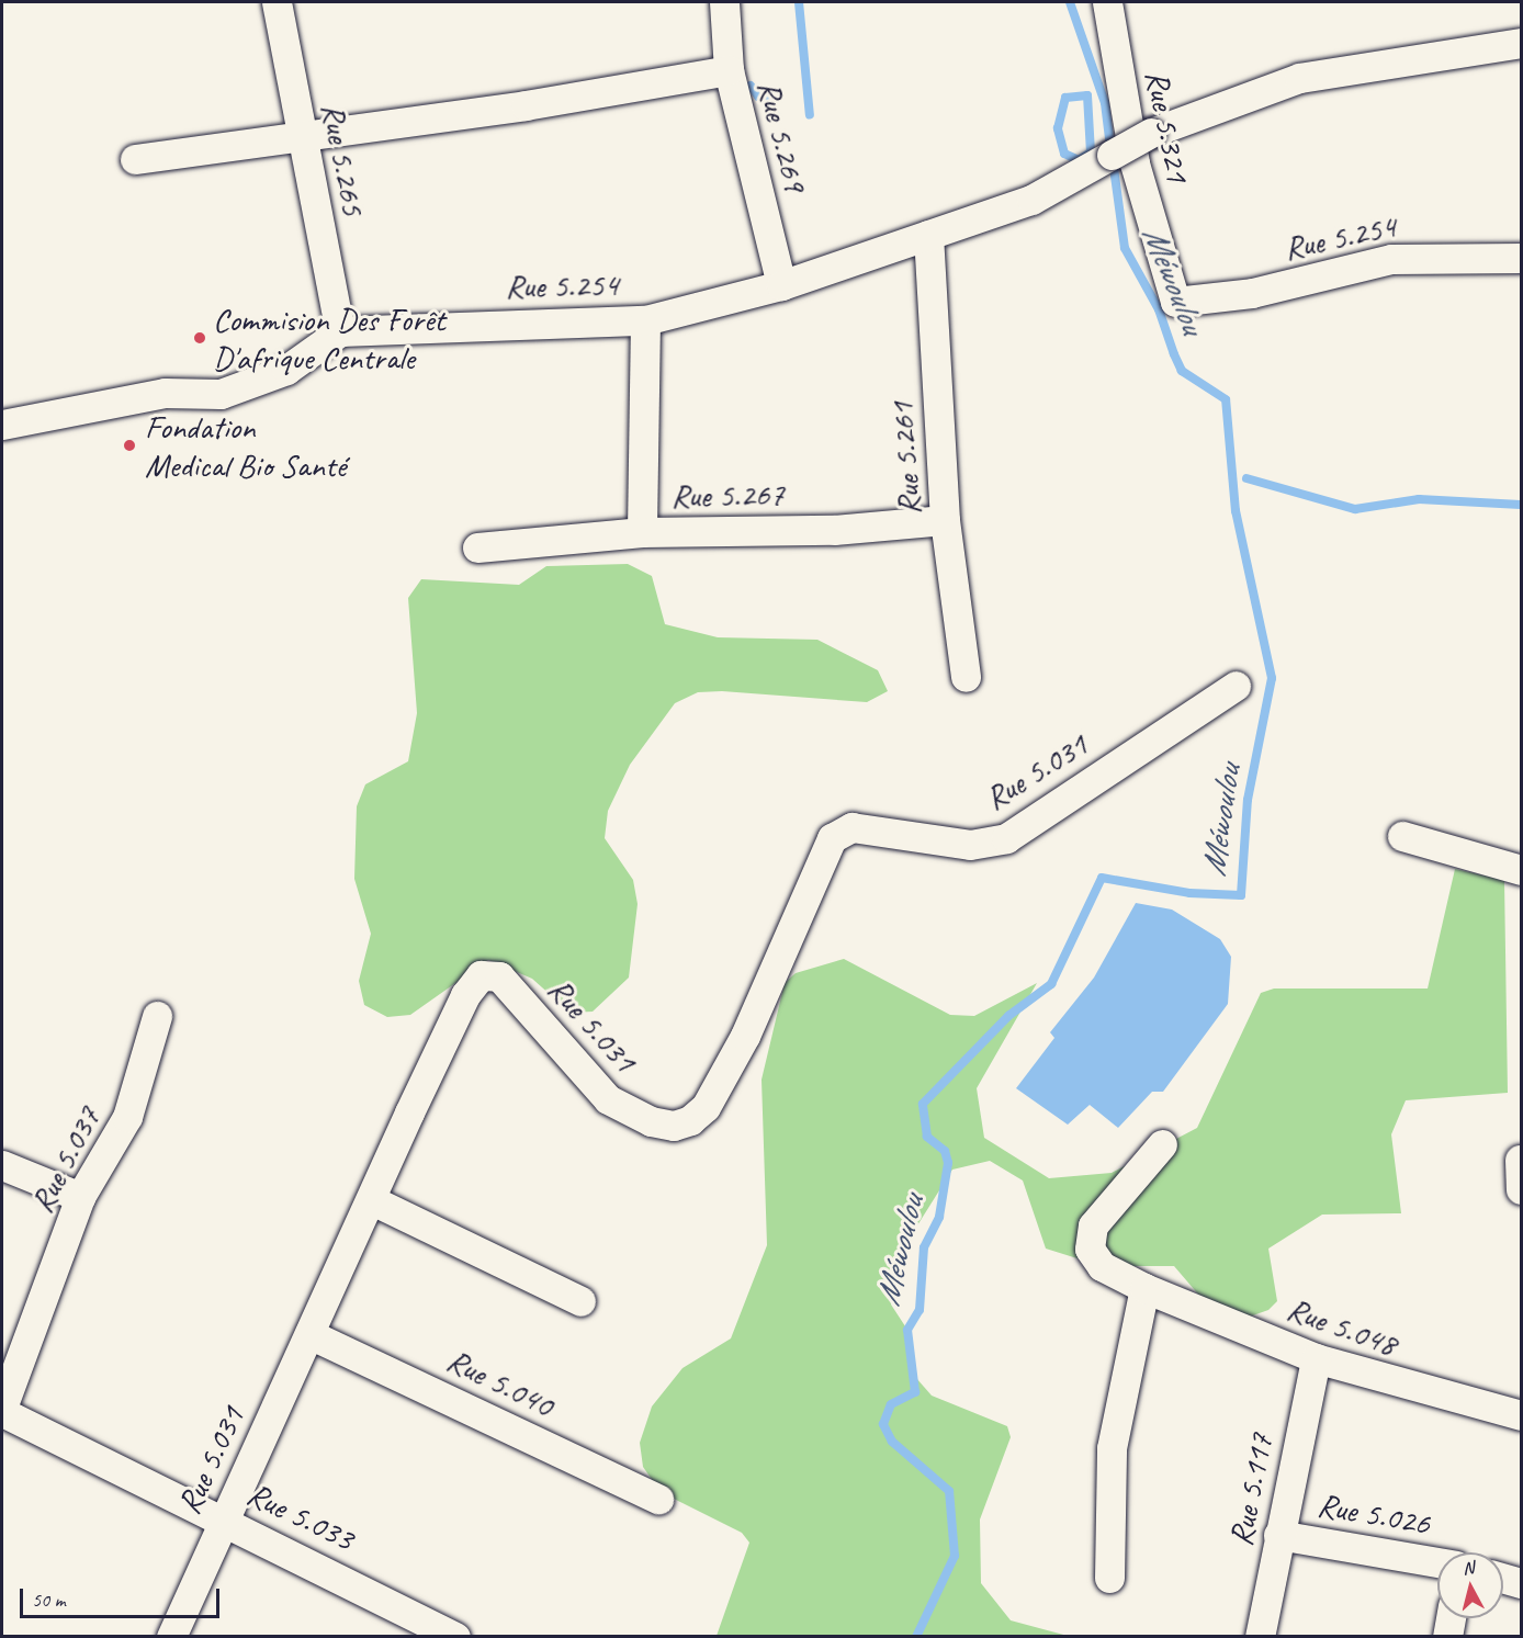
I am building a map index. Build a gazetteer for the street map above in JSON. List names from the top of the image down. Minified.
{"streets":{"street":["Rue 5.321","Rue 5.269","Rue 5.265","Rue 5.254","Rue 5.261","Rue 5.267","Rue 5.031","Rue 5.037","Rue 5.048","Rue 5.040","Rue 5.117","Rue 5.026","Rue 5.033"]},"crossings":[["Rue 5.321","Rue 5.254"],["Rue 5.269","Rue 5.254"],["Rue 5.265","Rue 5.254"],["Rue 5.254","Rue 5.261"],["Rue 5.254","Rue 5.267"],["Rue 5.261","Rue 5.267"],["Rue 5.031","Rue 5.040"],["Rue 5.031","Rue 5.033"],["Rue 5.037","Rue 5.033"],["Rue 5.048","Rue 5.117"],["Rue 5.117","Rue 5.026"]],"water":["Méwoulou"],"places":["Commision Des Forêt D'afrique Centrale","Fondation Medical Bio Santé"],"scale_bar":"50 m","north":"top"}
